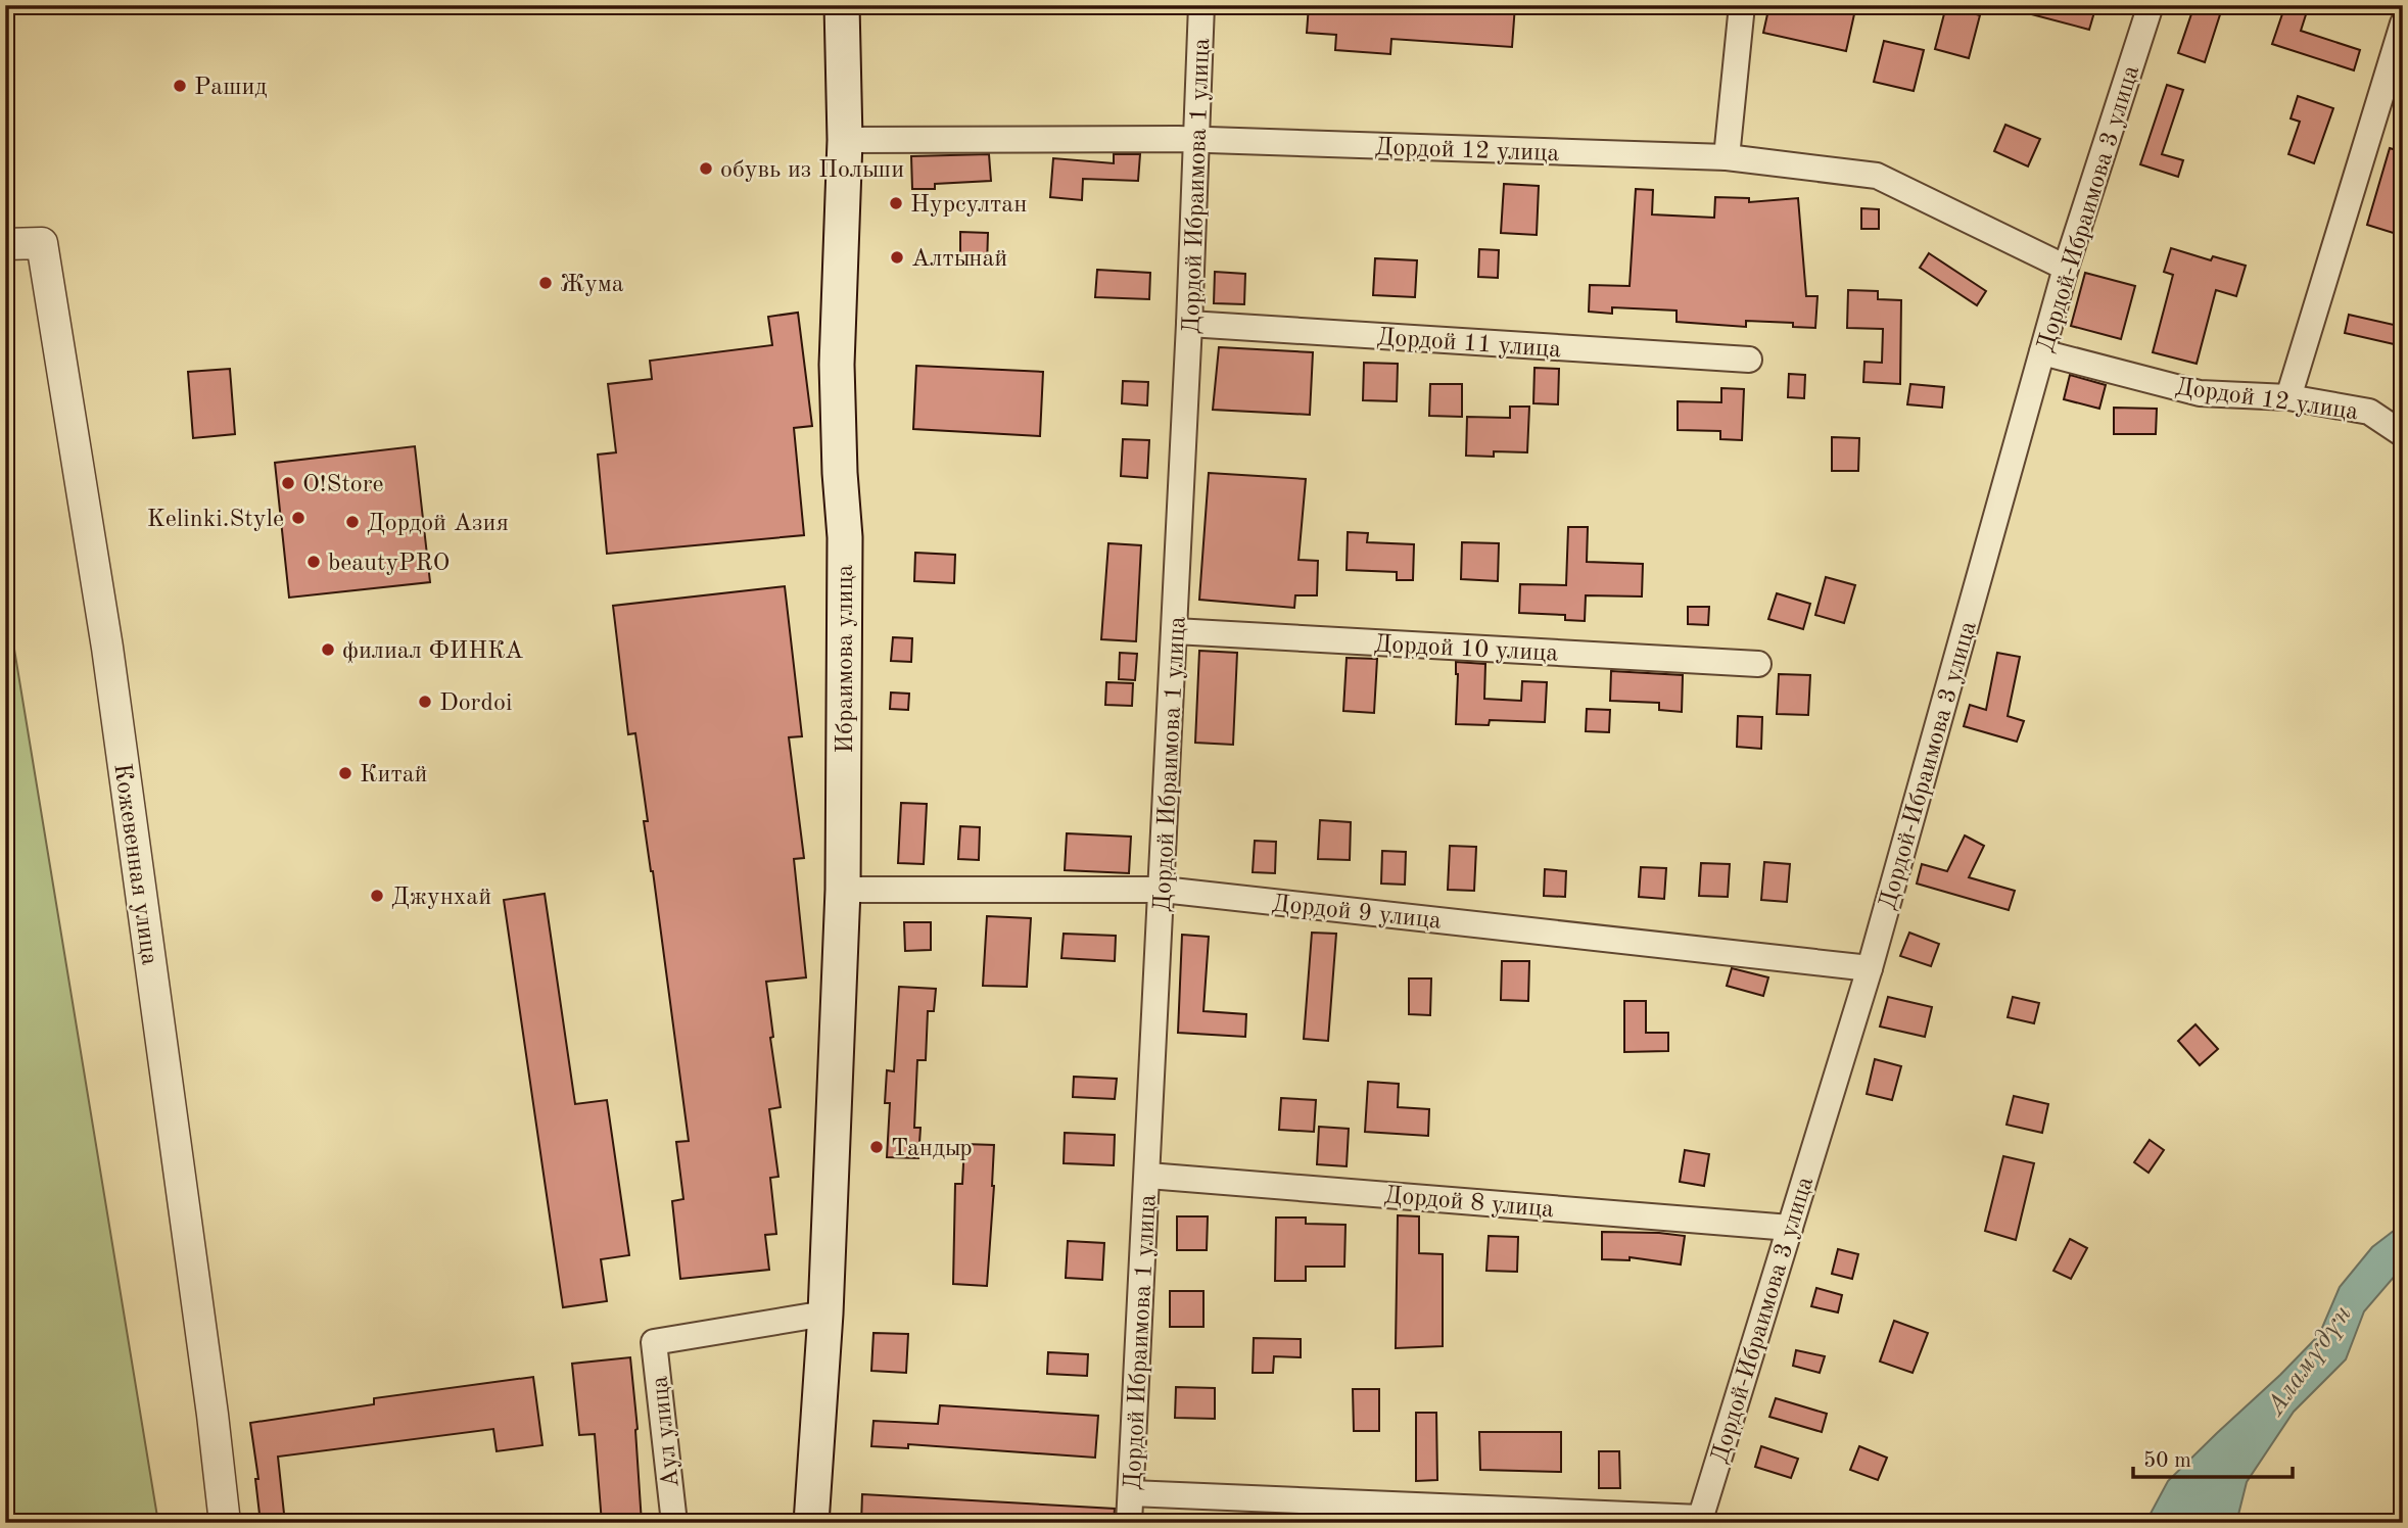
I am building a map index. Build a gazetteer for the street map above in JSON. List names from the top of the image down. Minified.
{"streets":{"main road":["Ибраимова улица"],"street":["Дордой 12 улица","Дордой Ибраимова 1 улица","Дордой-Ибраимова 3 улица","Дордой 11 улица","Дордой 10 улица","Кожевенная улица","Дордой 9 улица","Дордой 8 улица","Аул улица"]},"crossings":[["Дордой 12 улица","Дордой Ибраимова 1 улица"],["Дордой 12 улица","Дордой-Ибраимова 3 улица"],["Дордой 12 улица","Ибраимова улица"],["Дордой Ибраимова 1 улица","Дордой 11 улица"],["Дордой Ибраимова 1 улица","Дордой 10 улица"],["Дордой Ибраимова 1 улица","Дордой 9 улица"],["Дордой Ибраимова 1 улица","Дордой 8 улица"],["Дордой-Ибраимова 3 улица","Дордой 9 улица"],["Дордой-Ибраимова 3 улица","Дордой 8 улица"],["Ибраимова улица","Дордой 9 улица"],["Ибраимова улица","Аул улица"]],"water":["Аламүдүн"],"places":["Рашид","обувь из Польши","Нурсултан","Алтынай","Жума","O!Store","Kelinki.Style","Дордой Азия","beautyPRO","филиал ФИНКА","Dordoi","Китай","Джунхай","Тандыр"],"scale_bar":"50 m"}
